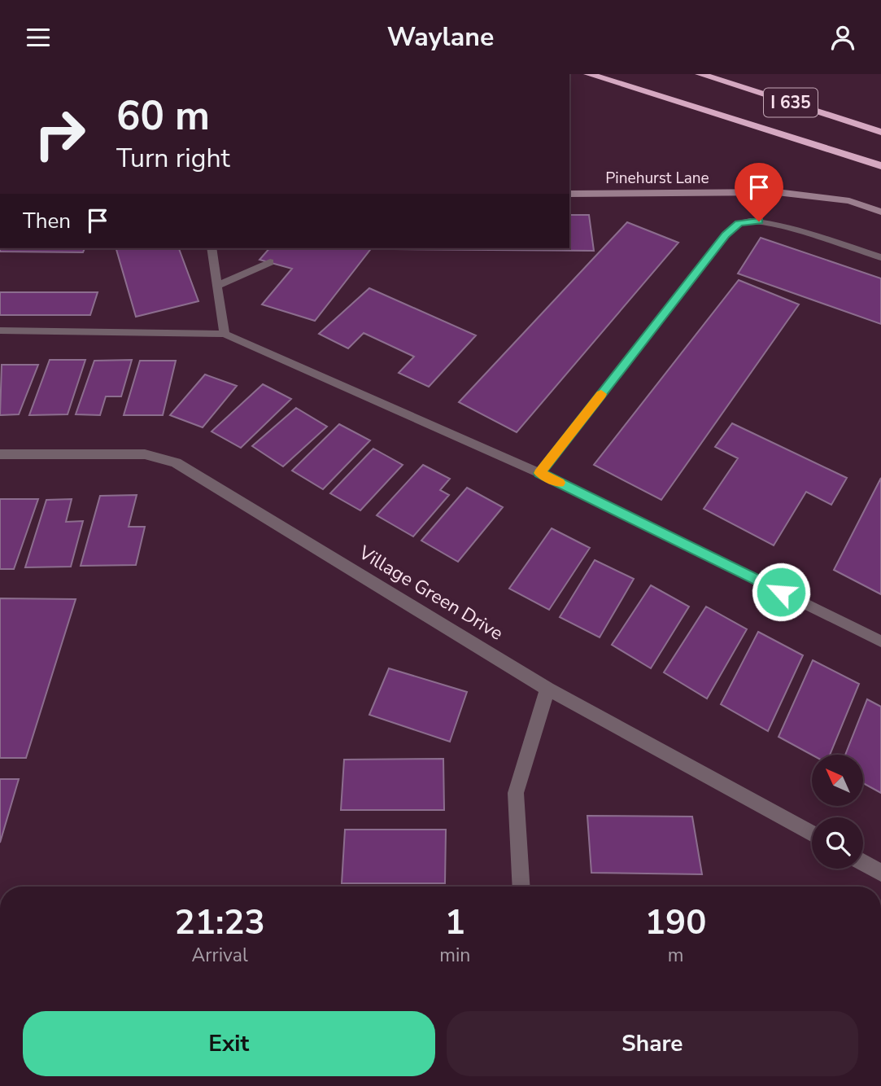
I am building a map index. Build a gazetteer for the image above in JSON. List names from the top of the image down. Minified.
{"streets":{"highway":["I 635"],"street":["Pinehurst Lane","Village Green Drive"]},"north":"top left","page":{"header":"Waylane","turn":["60 m","Turn right"],"then":"Then","eta":["21:23","Arrival","1","min","190","m"],"buttons":["Exit","Share"]}}
